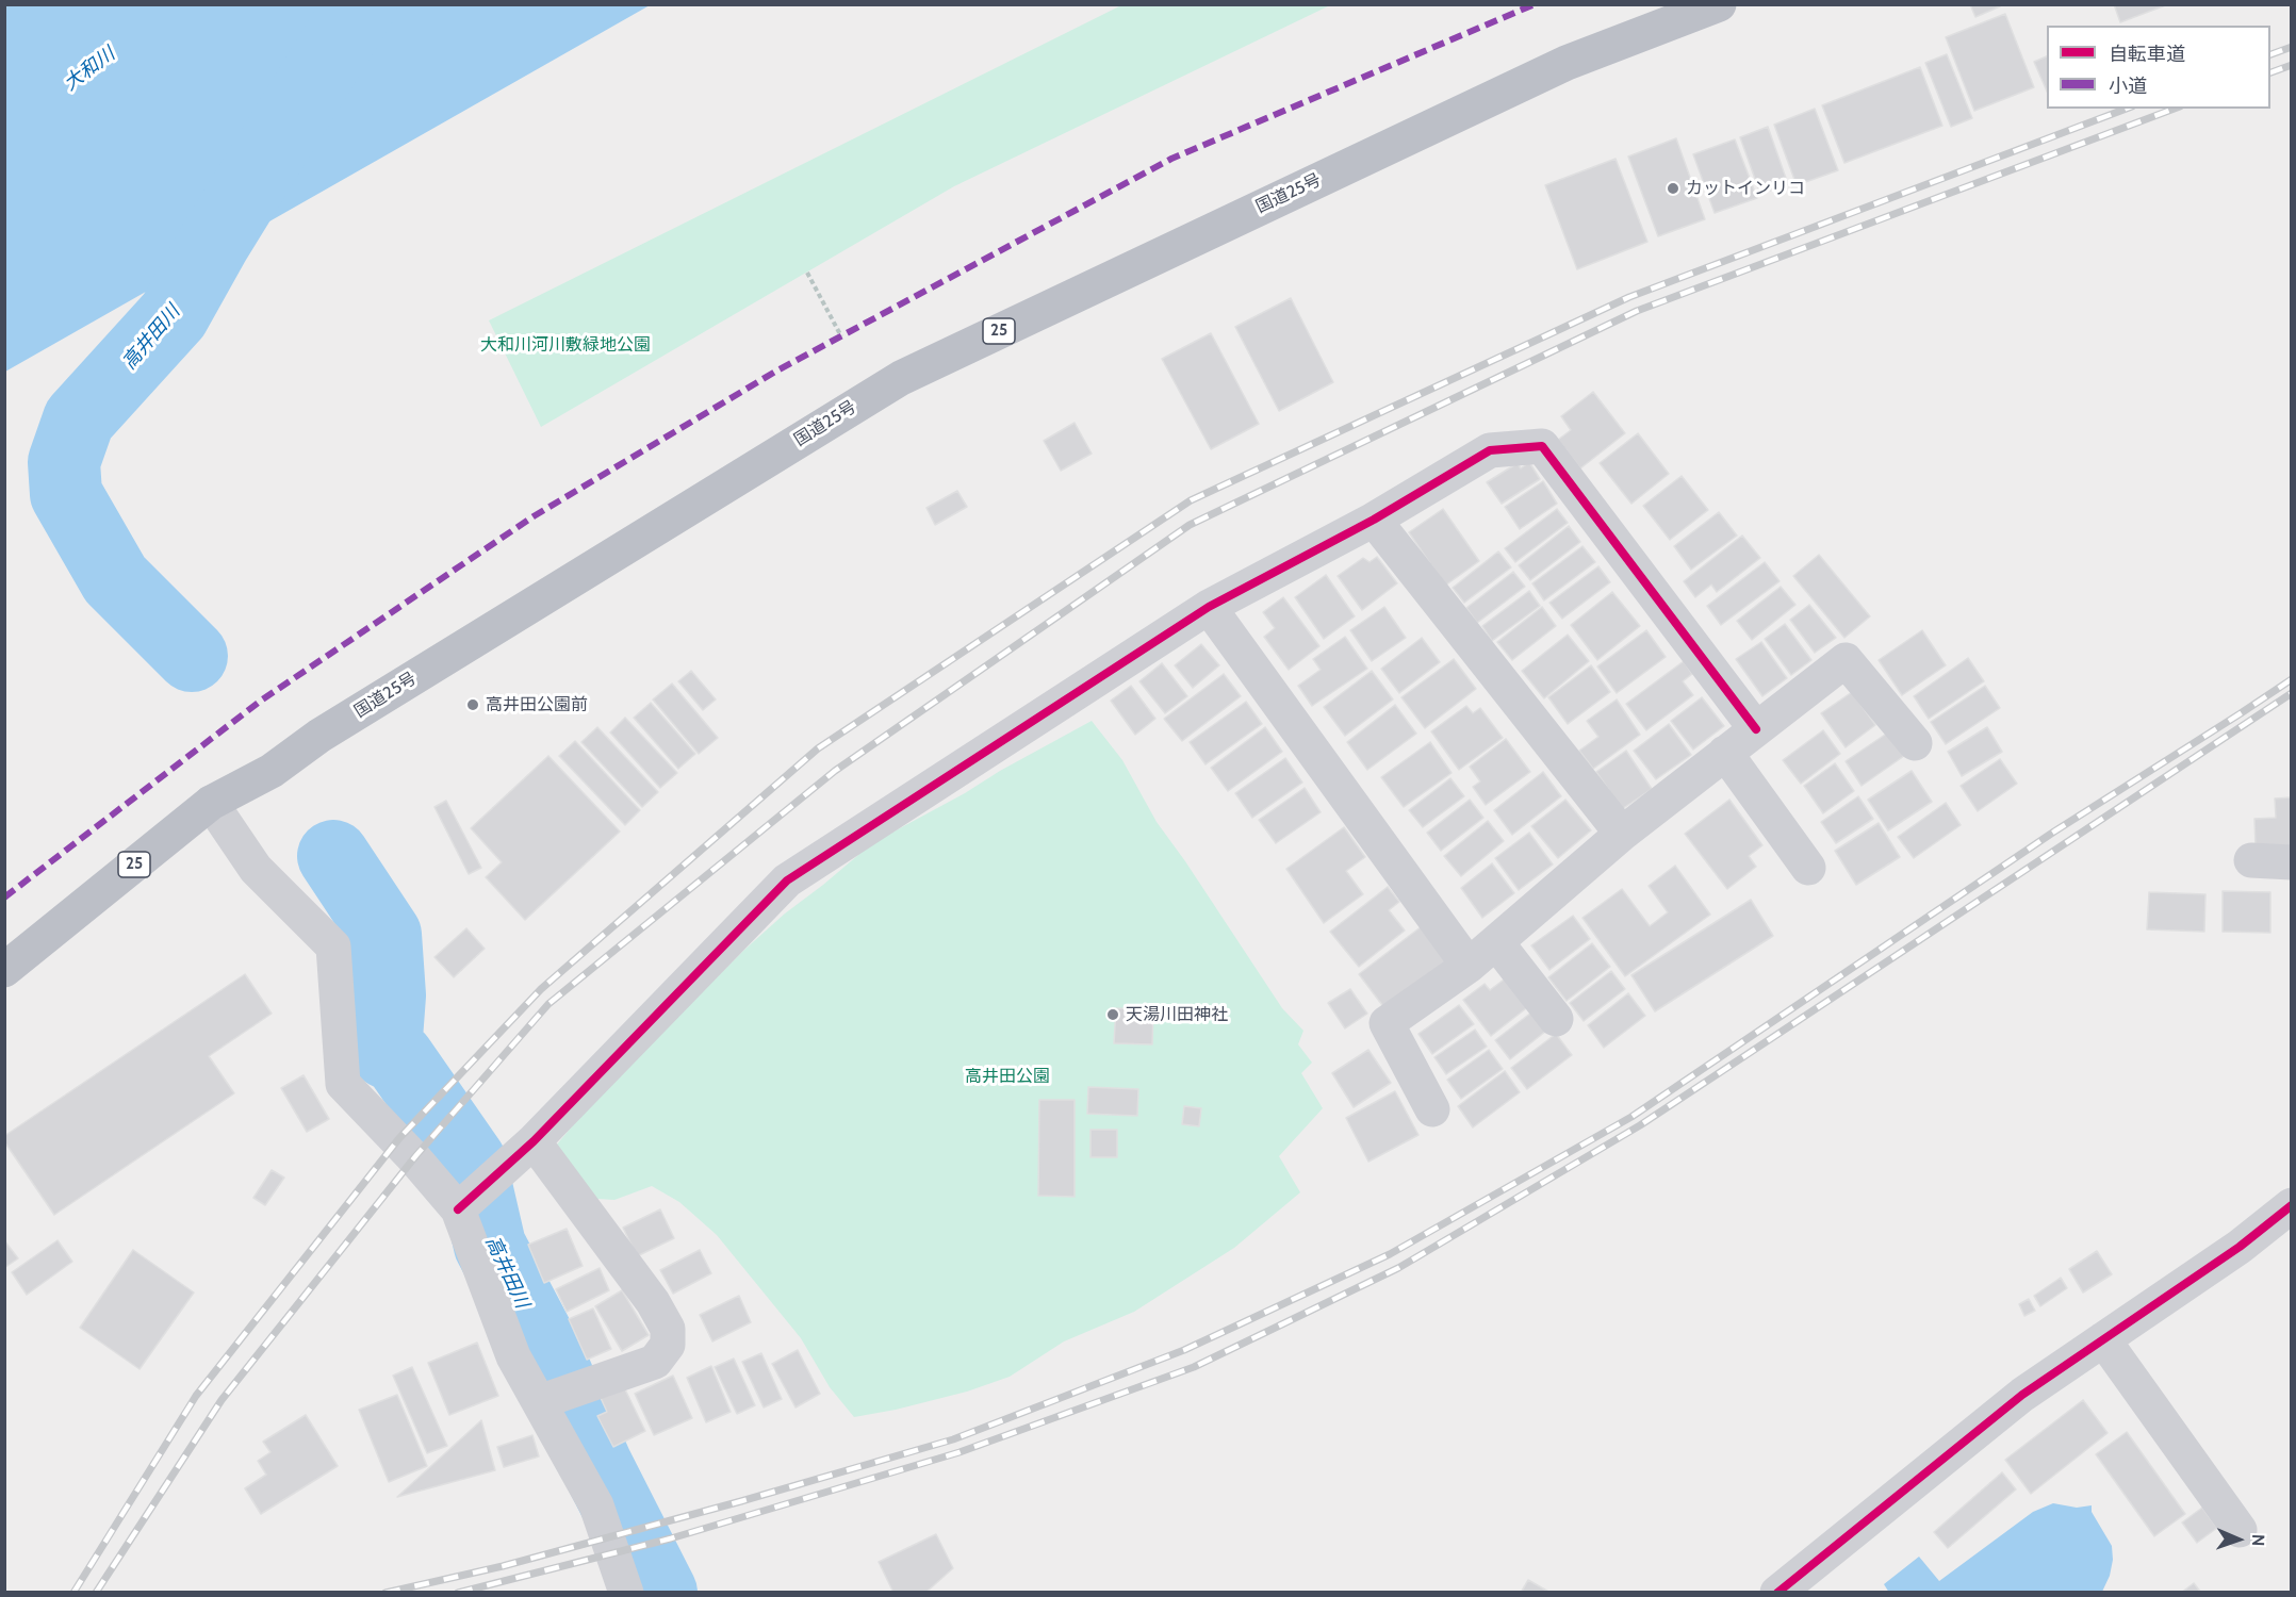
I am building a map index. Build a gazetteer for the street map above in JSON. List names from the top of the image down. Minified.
{"streets":{"highway":["国道25号","25"]},"water":["大和川","高井田川"],"parks":["大和川河川敷緑地公園","高井田公園"],"places":["カットインリコ","高井田公園前","天湯川田神社"],"legend":["自転車道","小道"],"north":"right"}
